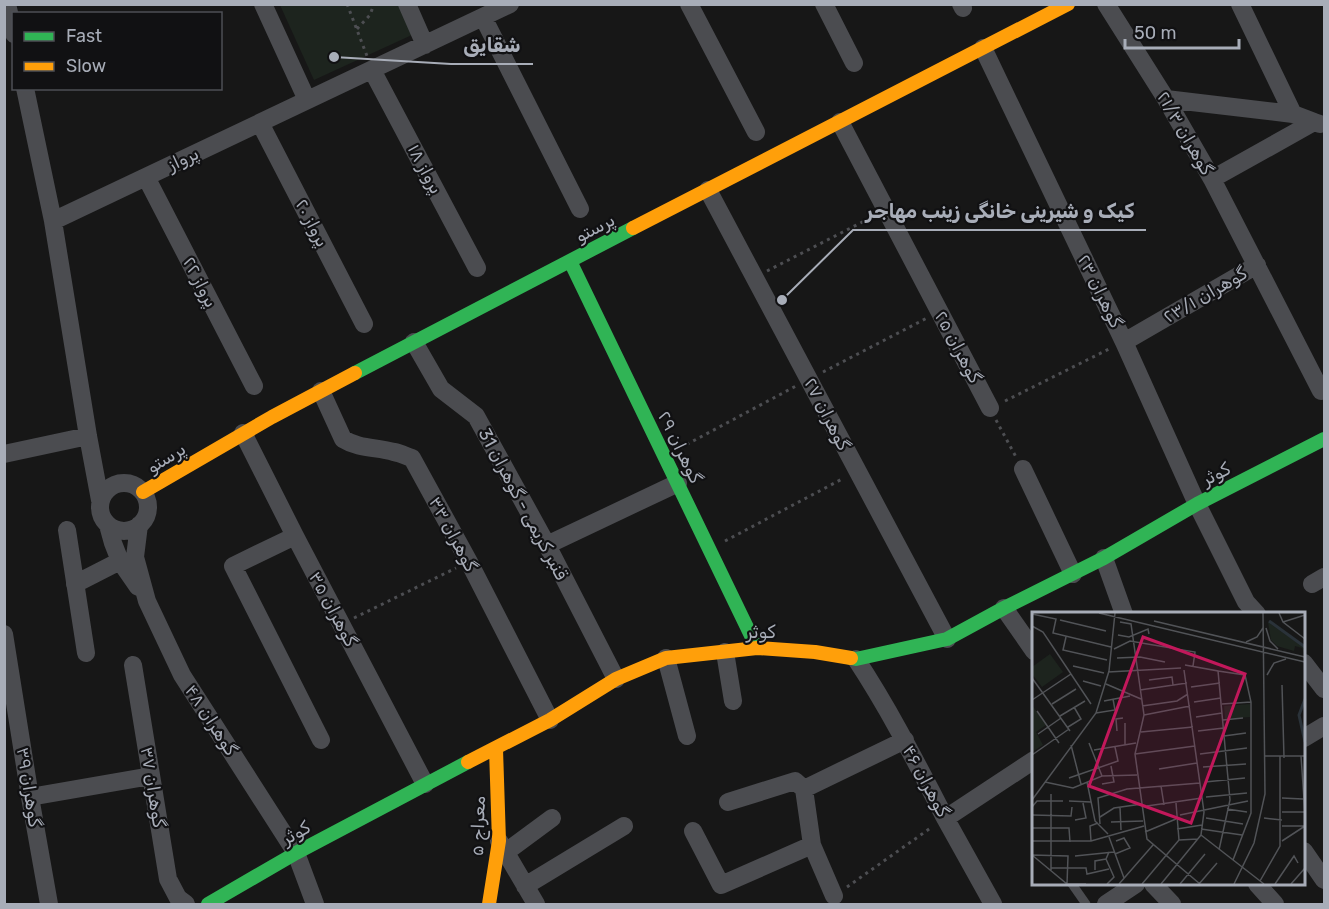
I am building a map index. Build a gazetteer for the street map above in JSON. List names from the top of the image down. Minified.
{"streets":{"street":["گوهران ۲۱/۳","پرواز","پرواز ۱۸","پرواز ۲۰","پرستو","پرواز ۲۲","گوهران ۲۳","گوهران ۲۳/۱","گوهران ۲۵","گوهران ۲۷","گوهران ۲۹","کوثر","قنبر کریمی - گوهران 31","گوهران ۳۳","گوهران ۳۵","گوهران ۴۸","گوهران ۴۶","گوهران ۳۹","گوهران ۳۷","معراج ۵"]},"crossings":[["گوهران ۲۱/۳","گوهران ۲۳/۱"],["پرواز","پرواز ۱۸"],["پرواز","پرواز ۲۰"],["پرواز","پرواز ۲۲"],["پرستو","گوهران ۲۳"],["پرستو","گوهران ۲۵"],["پرستو","گوهران ۲۷"],["پرستو","گوهران ۲۹"],["پرستو","قنبر کریمی - گوهران 31"],["پرستو","گوهران ۳۳"],["پرستو","گوهران ۳۵"],["پرستو","گوهران ۴۸"],["گوهران ۲۳","گوهران ۲۳/۱"],["گوهران ۲۳","کوثر"],["گوهران ۲۷","کوثر"],["گوهران ۲۹","کوثر"],["کوثر","قنبر کریمی - گوهران 31"],["کوثر","گوهران ۳۳"],["کوثر","گوهران ۳۵"],["کوثر","گوهران ۴۸"],["کوثر","گوهران ۴۶"],["کوثر","معراج ۵"]],"places":["شقایق","کیک و شیرینی خانگی زینب مهاجر"],"legend":["Fast","Slow"],"scale_bar":"50 m"}
